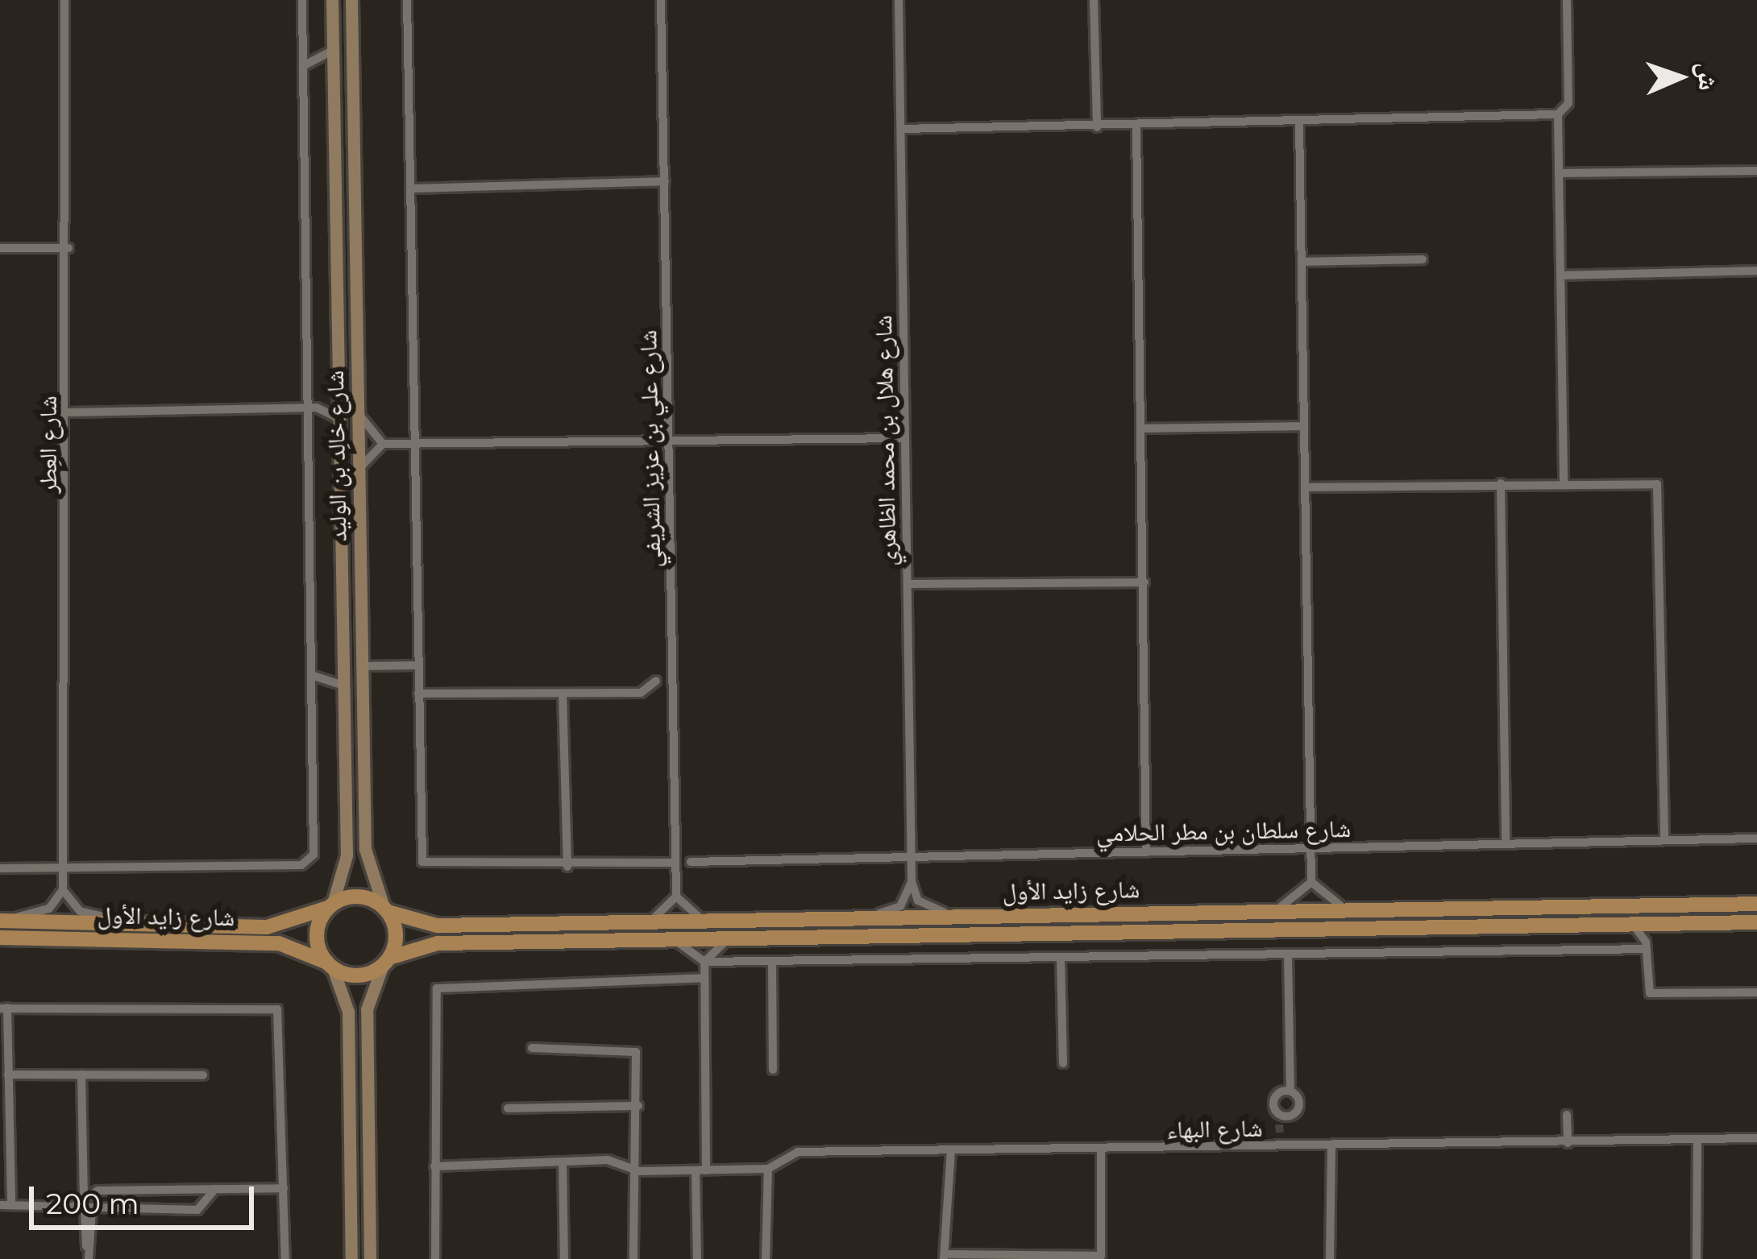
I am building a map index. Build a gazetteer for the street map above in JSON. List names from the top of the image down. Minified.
{"streets":{"main road":["شارع زايد الأول"],"street":["شارع هلال بن محمد الظاهري","شارع العِطر","شارع علي بن عزيز الشريفي","شارع خالِد بن الوليد","شارع سلطان بن مطر الحلامي","شارع البهاء"]},"crossings":[["شارع هلال بن محمد الظاهري","شارع سلطان بن مطر الحلامي"],["شارع خالِد بن الوليد","شارع زايد الأول"]],"scale_bar":"200 m","north":"right"}
